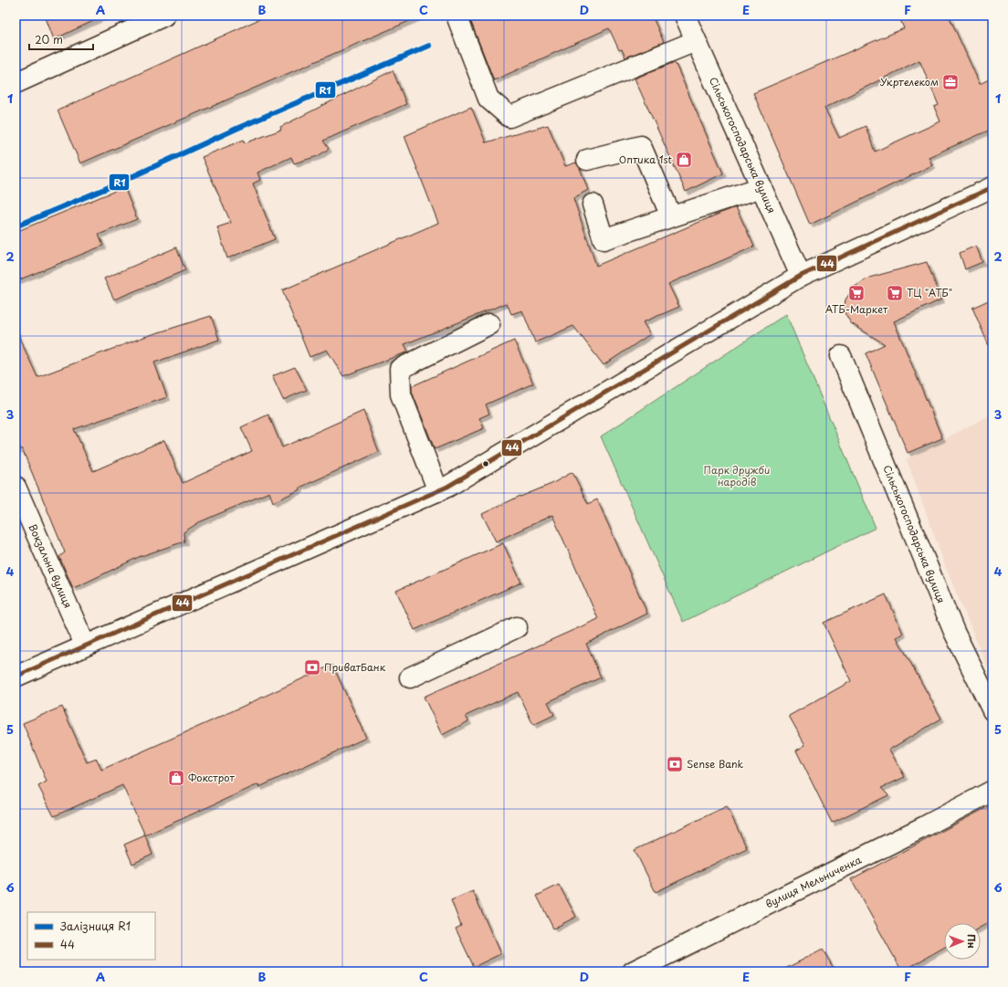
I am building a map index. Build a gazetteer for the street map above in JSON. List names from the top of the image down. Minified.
{"streets":{"street":["Сільськогосподарська вулиця","Вокзальна вулиця","вулиця Мельниченка"]},"parks":["Парк дружби народів"],"places":{"office":["Укртелеком"],"shop":["Оптика 1st","Фокстрот"],"supermarket":["АТБ-Маркет","ТЦ \"АТБ\""],"bank":["ПриватБанк","Sense Bank"]},"lines":["rail line R1","transit line 44"],"legend":["Залізниця R1","44"],"scale_bar":"20 m","north":"right","grid":{"columns":["A","B","C","D","E","F"],"rows":["1","2","3","4","5","6"]}}
